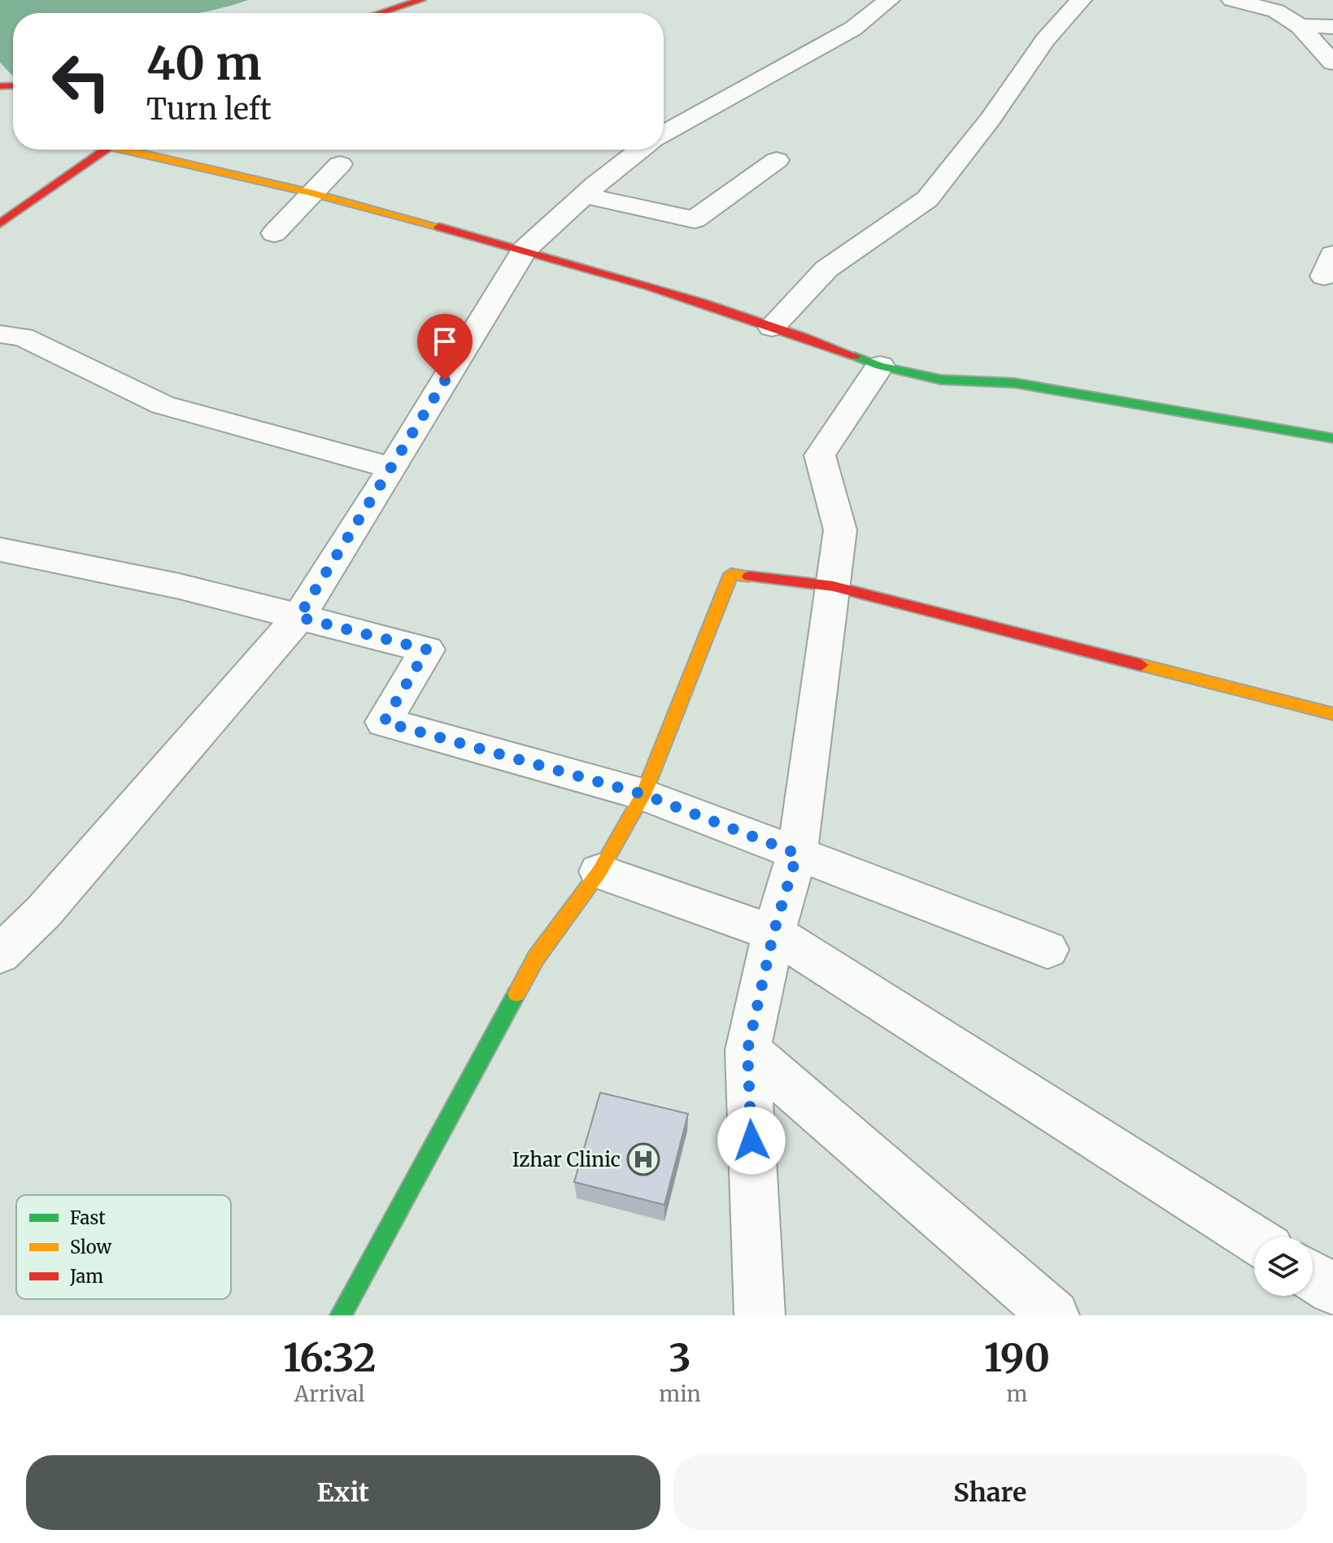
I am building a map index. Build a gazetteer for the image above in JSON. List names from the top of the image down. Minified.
{"places":{"hospital":["Izhar Clinic"]},"legend":["Fast","Slow","Jam"],"page":{"turn":["40 m","Turn left"],"eta":["16:32","Arrival","3","min","190","m"],"buttons":["Exit","Share"]}}
